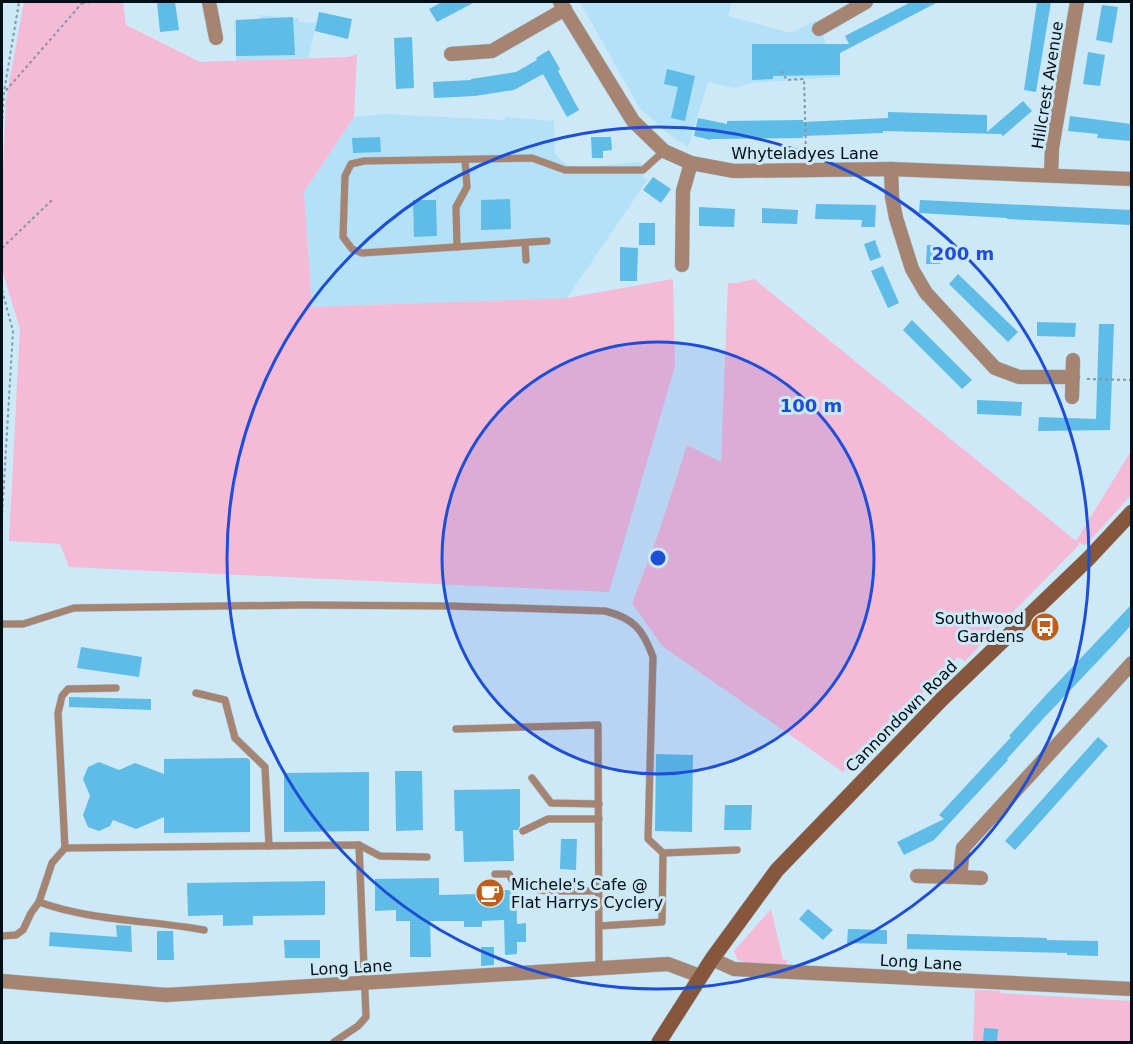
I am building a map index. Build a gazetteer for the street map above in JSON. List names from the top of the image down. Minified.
{"streets":{"main road":["Cannondown Road"],"street":["Hillcrest Avenue","Whyteladyes Lane","Long Lane"]},"crossings":[["Hillcrest Avenue","Whyteladyes Lane"],["Cannondown Road","Long Lane"]],"places":{"bus stop":["Southwood Gardens"],"cafe":["Michele's Cafe @ Flat Harrys Cyclery"]},"rings":["200 m","100 m"]}
